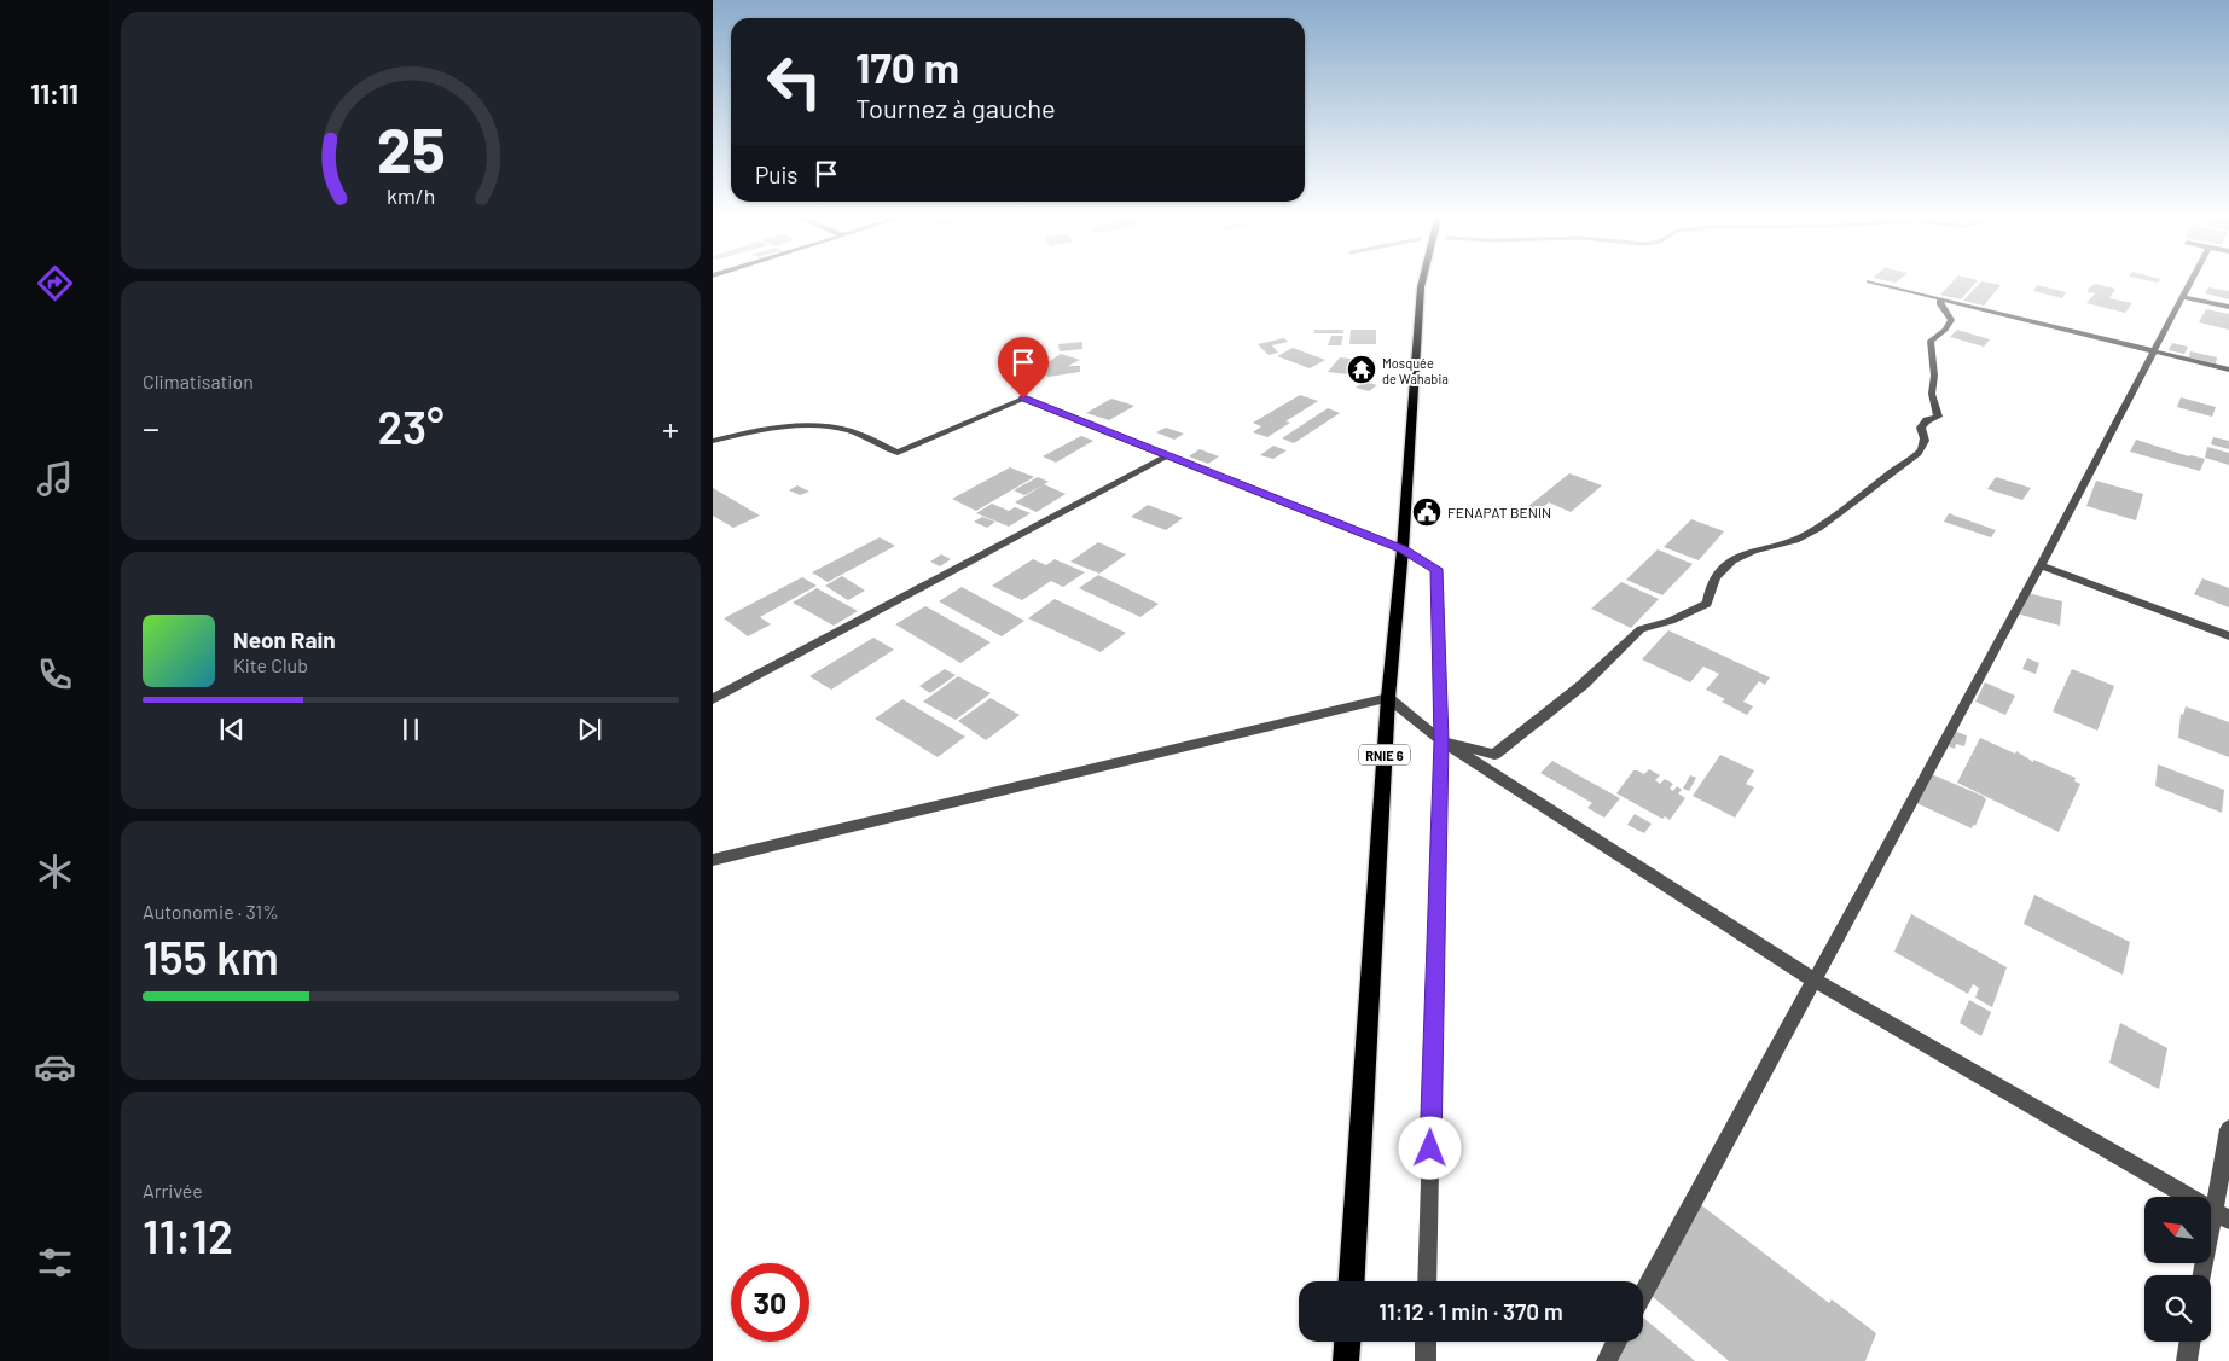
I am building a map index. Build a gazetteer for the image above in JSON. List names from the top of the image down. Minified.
{"streets":{"main road":["RNIE 6"]},"places":{"temple":["Mosquée de Wahabia"],"public building":["FENAPAT BENIN"]},"north":"top left","page":{"tabs":"11:11","turn":["170 m","Tournez à gauche"],"then":"Puis","tile":["Climatisation",["Autonomie · 31%","155 km"],["Arrivée","11:12"]],"heat":["−","23°","+"],"song":["Neon Rain","Kite Club"],"limit":"30","trip":"11:12 · 1 min · 370 m","gauge":["25","km/h"]}}
